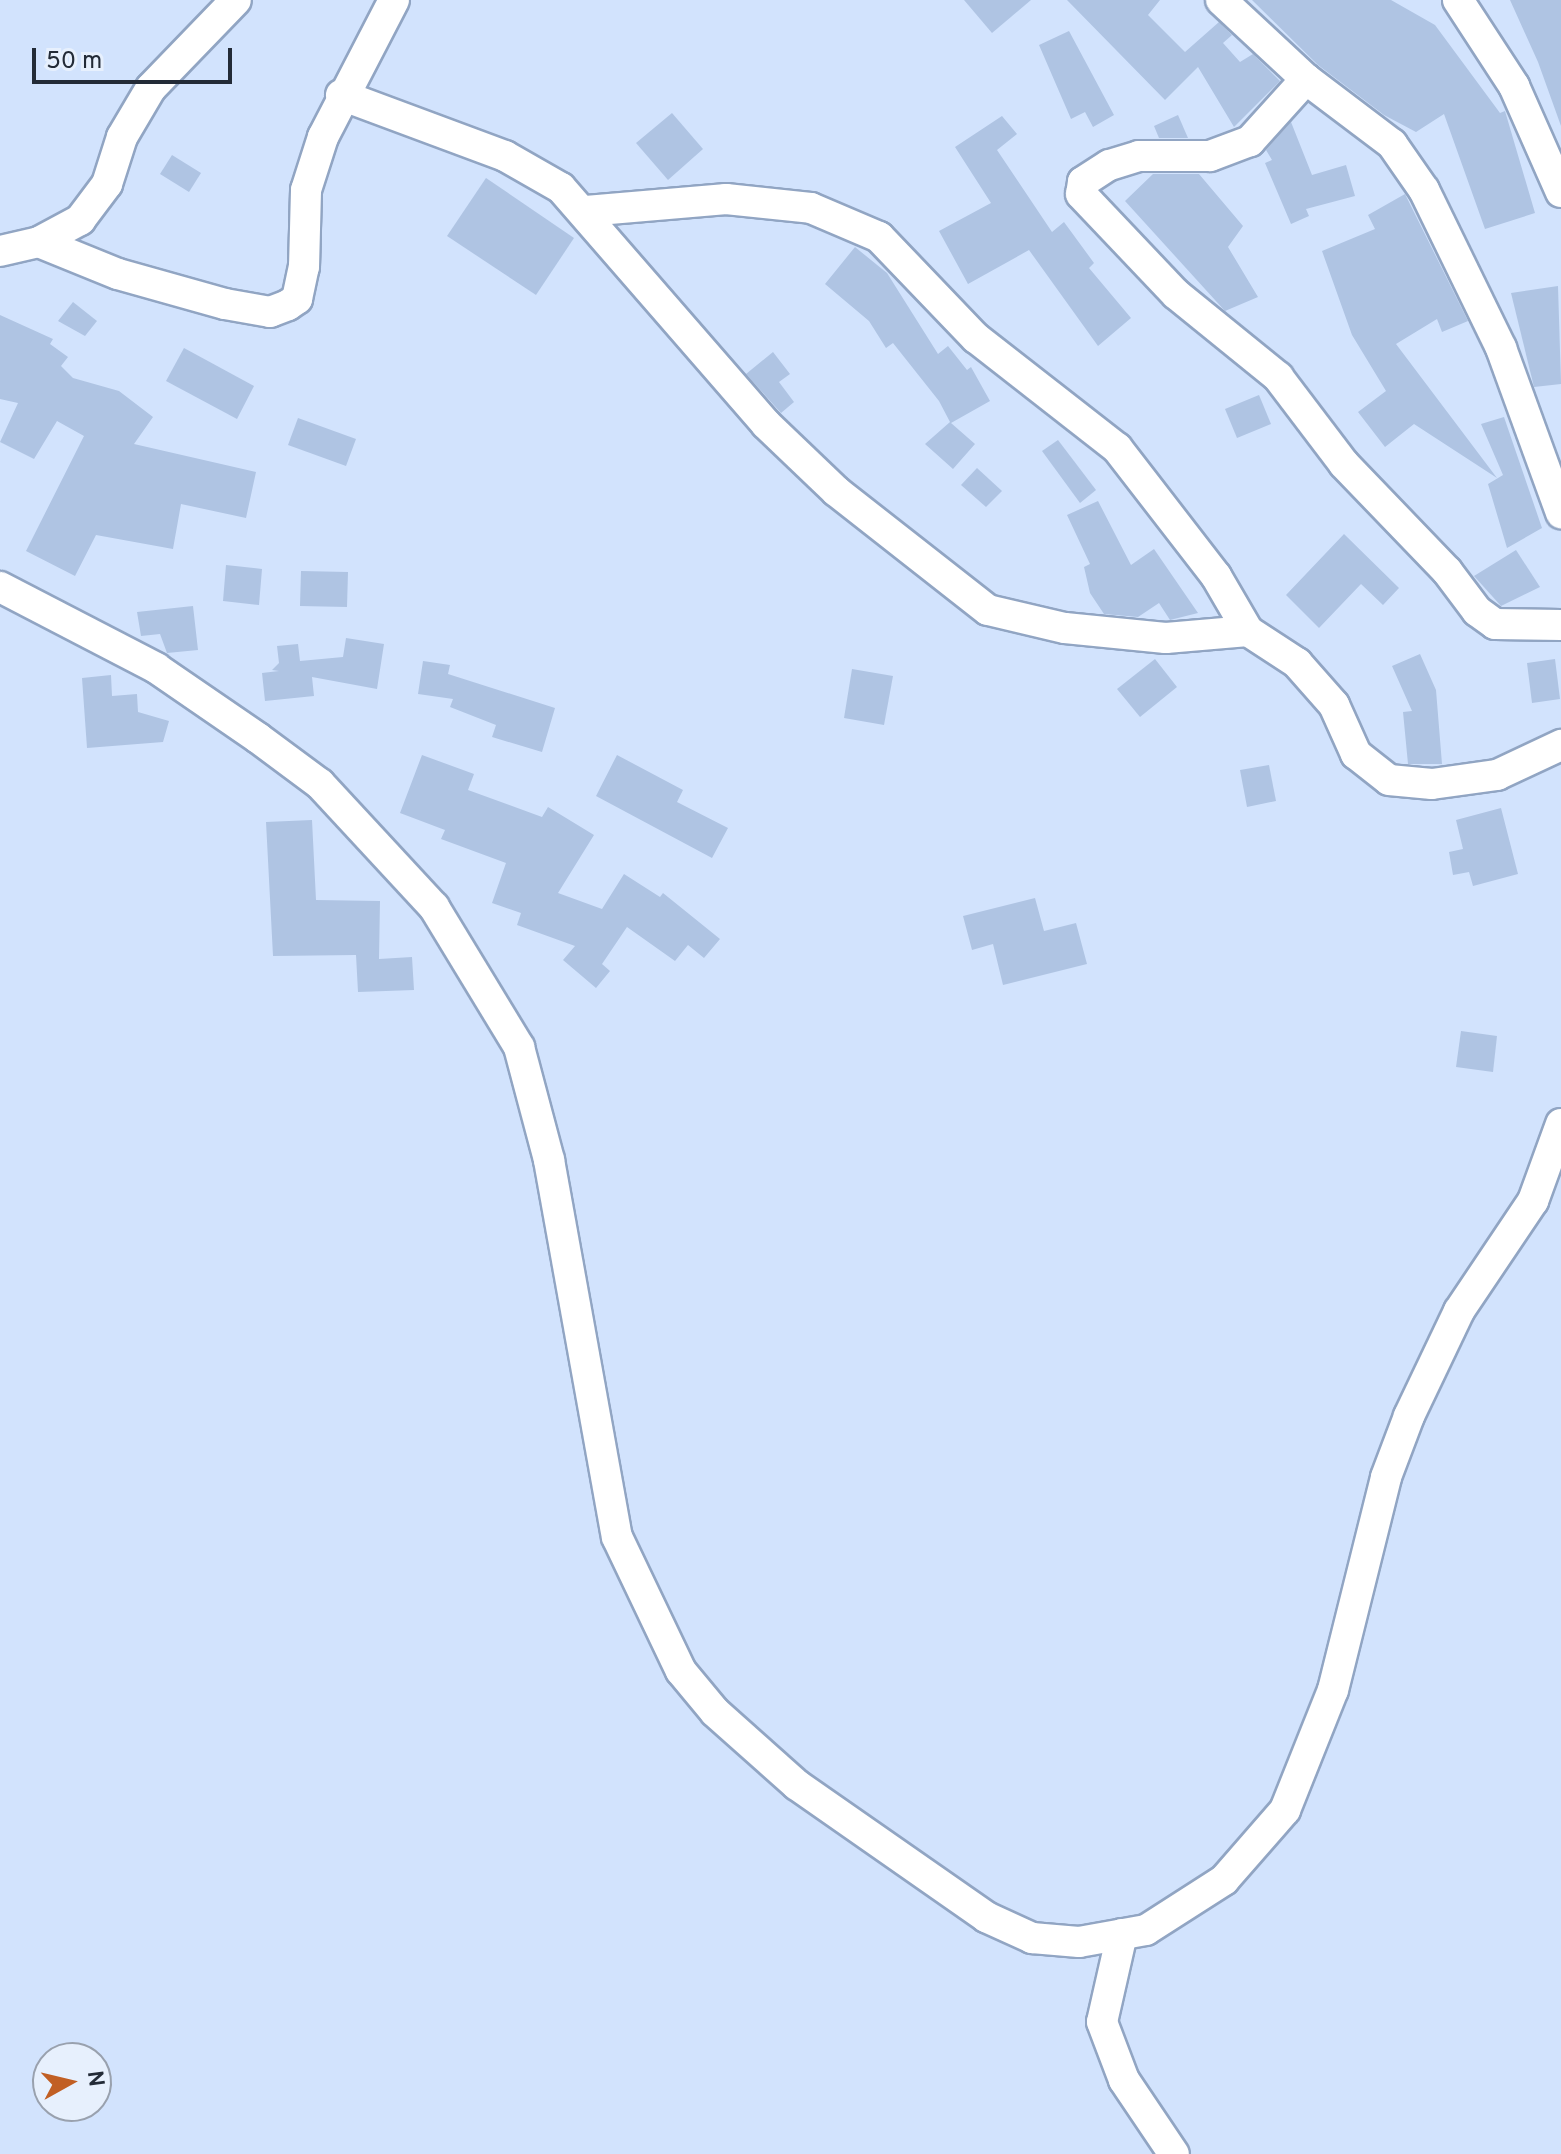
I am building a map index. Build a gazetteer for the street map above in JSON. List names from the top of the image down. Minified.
{"scale_bar":"50 m","north":"right"}
